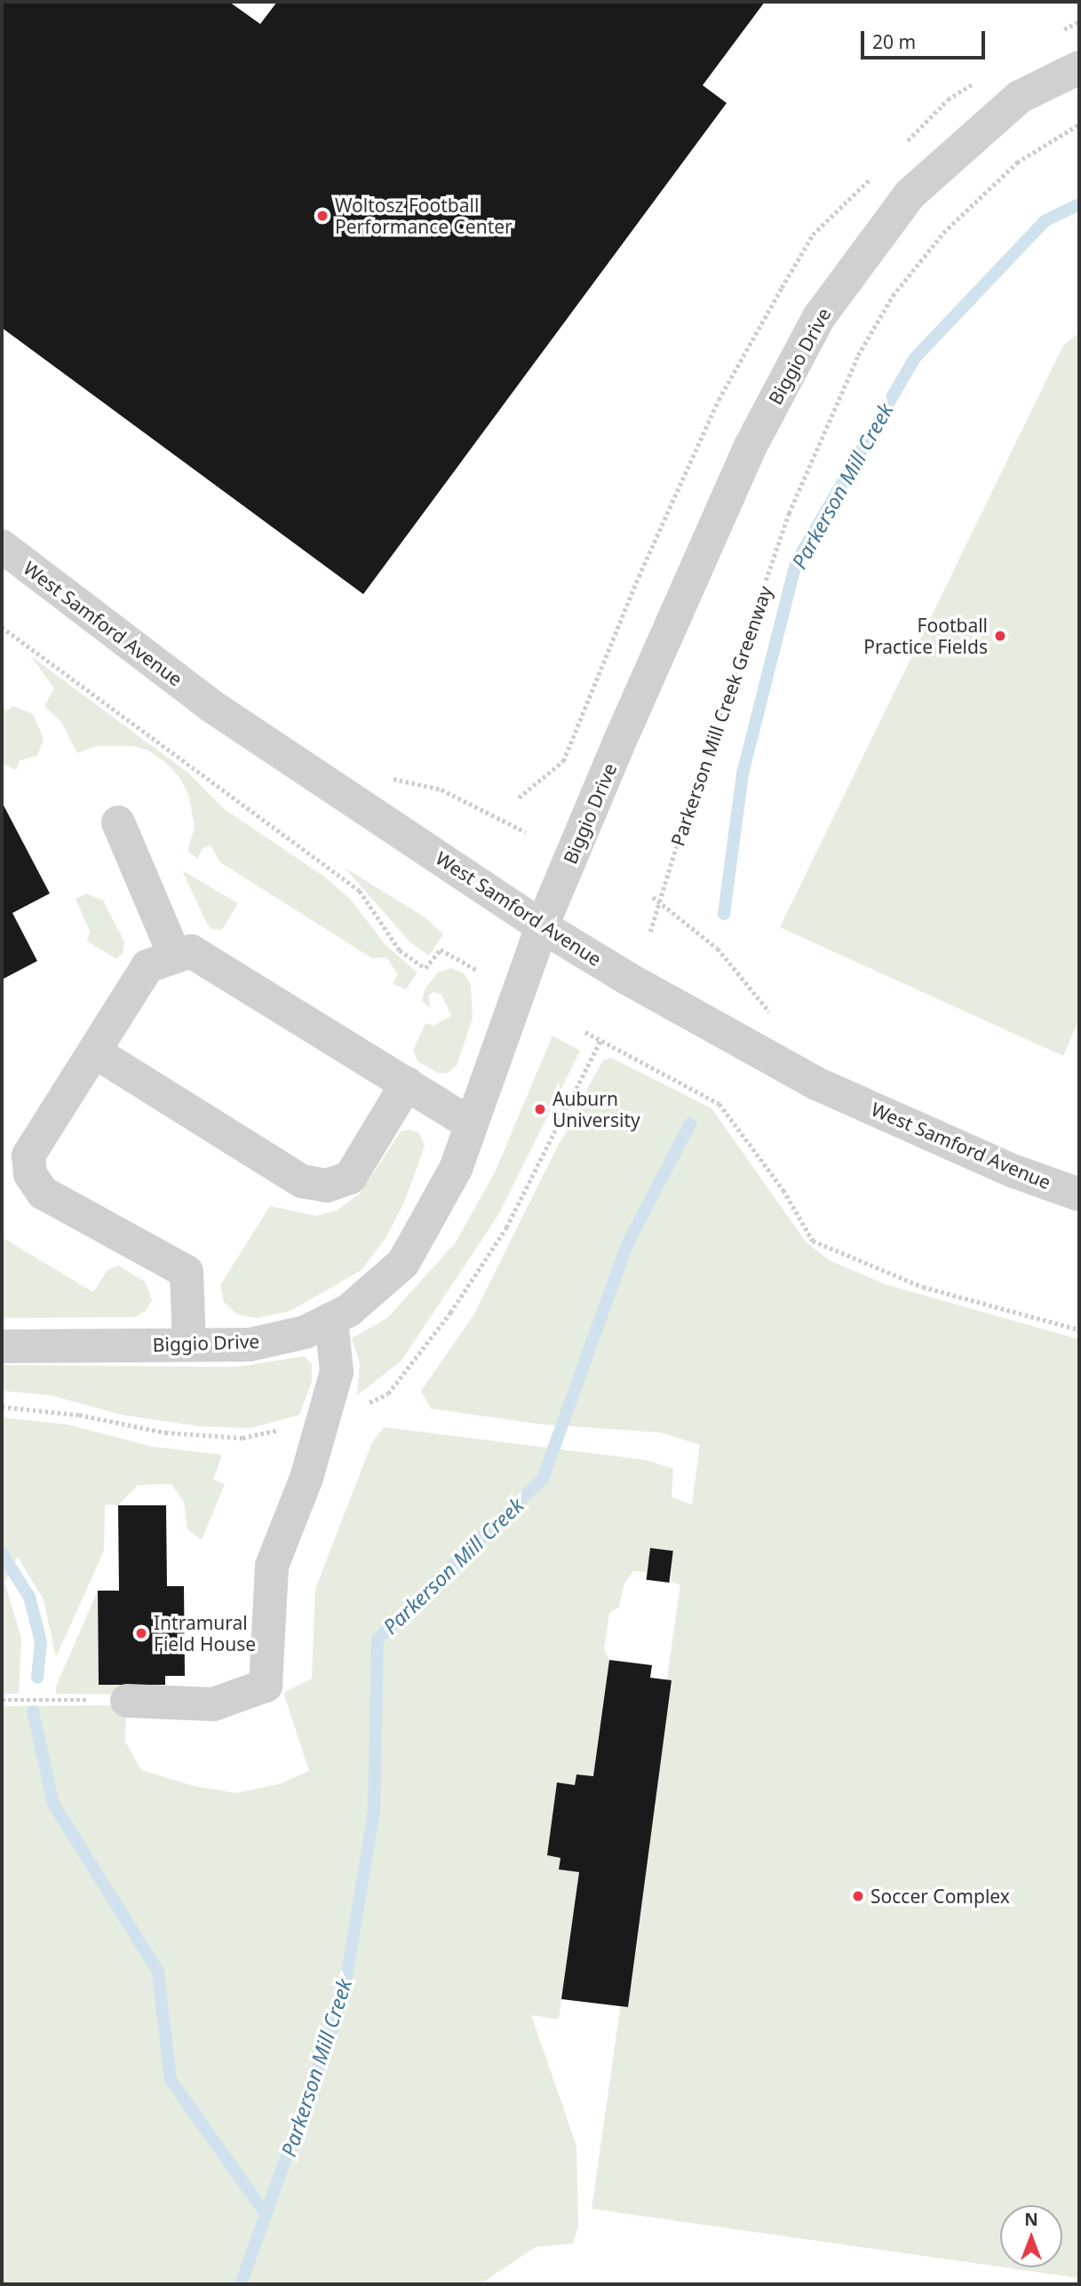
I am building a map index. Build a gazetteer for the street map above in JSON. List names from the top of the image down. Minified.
{"streets":{"street":["Biggio Drive","West Samford Avenue"],"path":["Parkerson Mill Creek Greenway"]},"crossings":[["Biggio Drive","West Samford Avenue"]],"water":["Parkerson Mill Creek"],"places":["Woltosz Football Performance Center","Football Practice Fields","Auburn University","Intramural Field House","Soccer Complex"],"scale_bar":"20 m","north":"top"}
